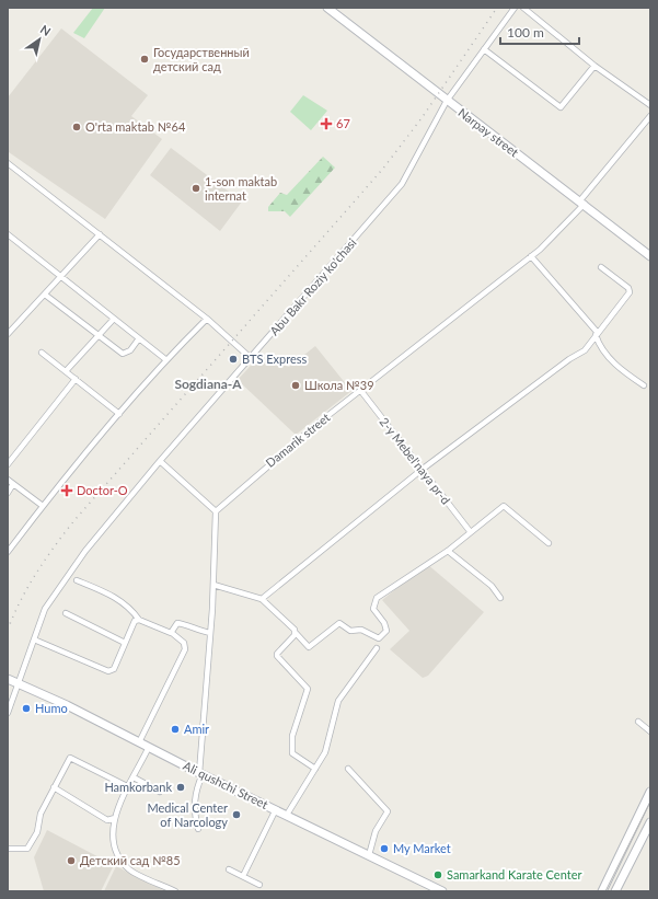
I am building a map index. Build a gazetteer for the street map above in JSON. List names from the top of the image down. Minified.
{"streets":{"main road":["Narpay street","Ali qushchi Street"],"street":["Abu Bakr Roziy ko'chasi","Damarik street","2-y Mebel'naya pr-d"]},"crossings":[["Narpay street","Abu Bakr Roziy ko'chasi"],["Narpay street","Damarik street"],["Abu Bakr Roziy ko'chasi","Ali qushchi Street"],["Damarik street","2-y Mebel'naya pr-d"]],"districts":["Sogdiana-А"],"places":{"other":["Государственный детский сад","O'rta maktab №64","1-son maktab internat","BTS Express","Школа №39","Humo","Amir","Hamkorbank","Medical Center of Narcology","My Market","Детский сад №85","Samarkand Karate Center"],"health":["67","Doctor-O"]},"scale_bar":"100 m","north":"top right"}
